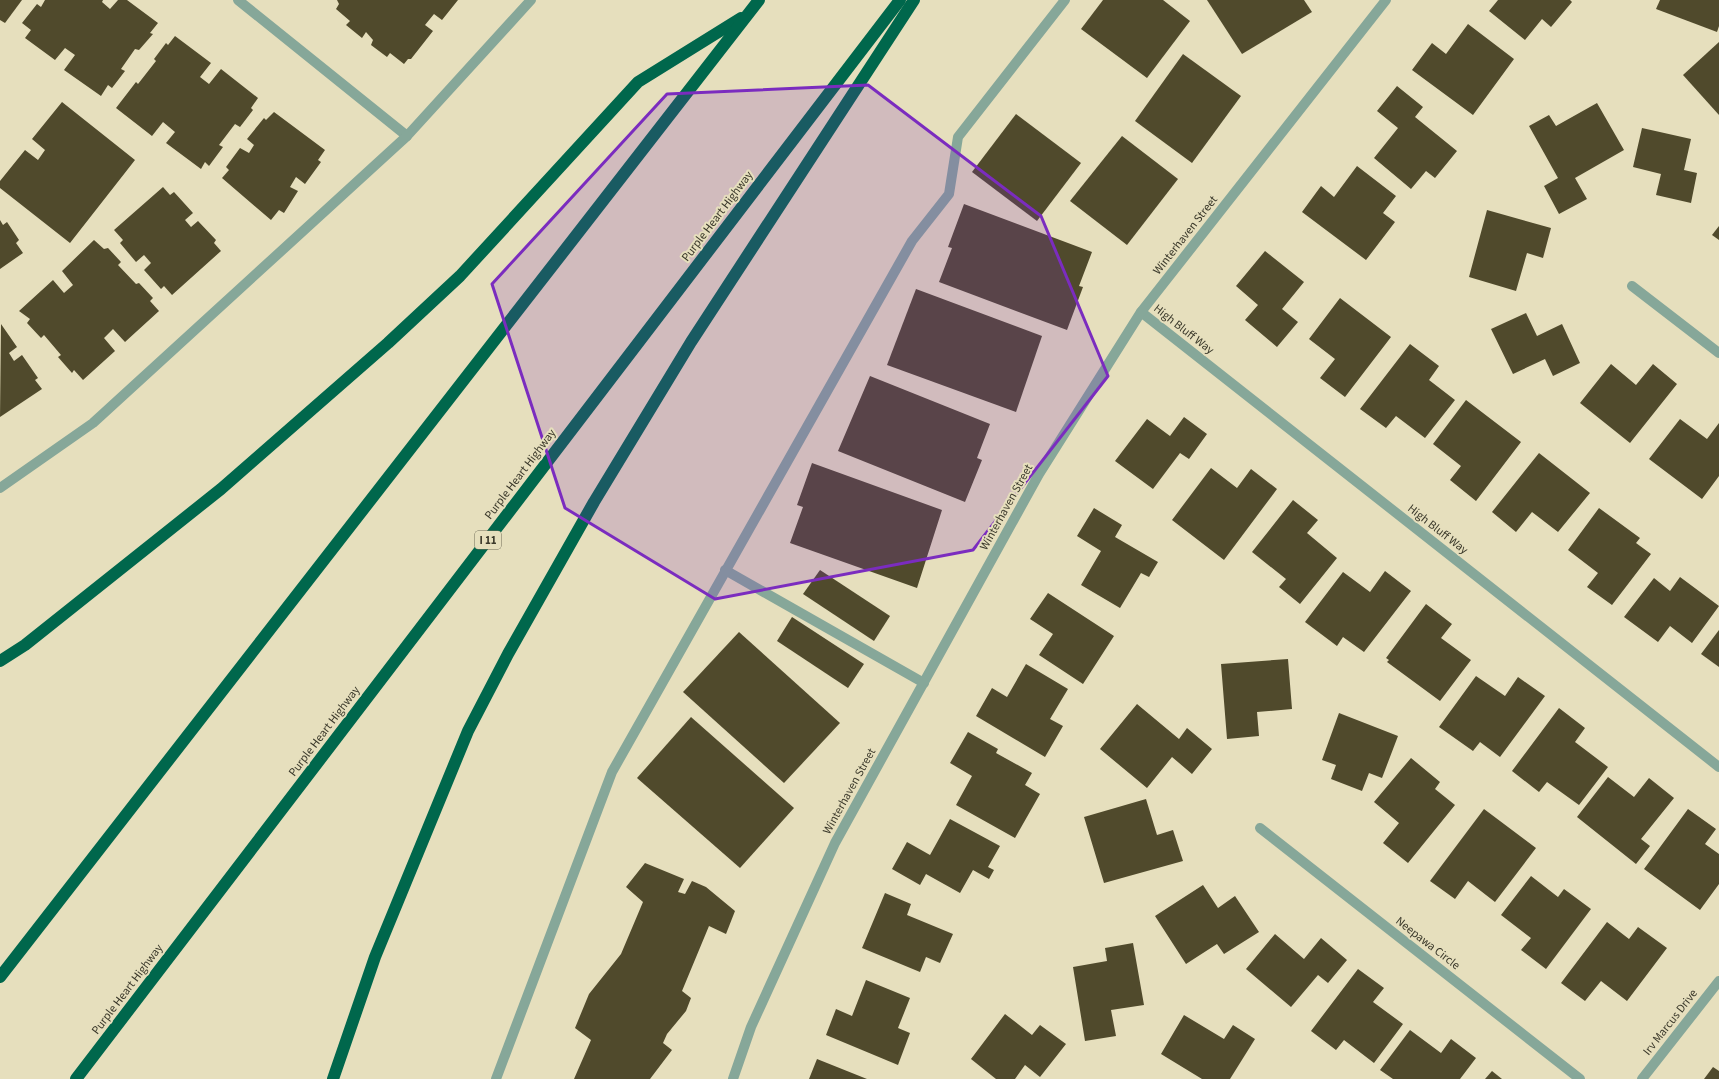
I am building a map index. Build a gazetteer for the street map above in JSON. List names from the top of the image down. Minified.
{"streets":{"highway":["Purple Heart Highway","I 11"],"street":["Winterhaven Street","High Bluff Way","Neepawa Circle","Irv Marcus Drive"]},"crossings":[["Winterhaven Street","High Bluff Way"]]}
